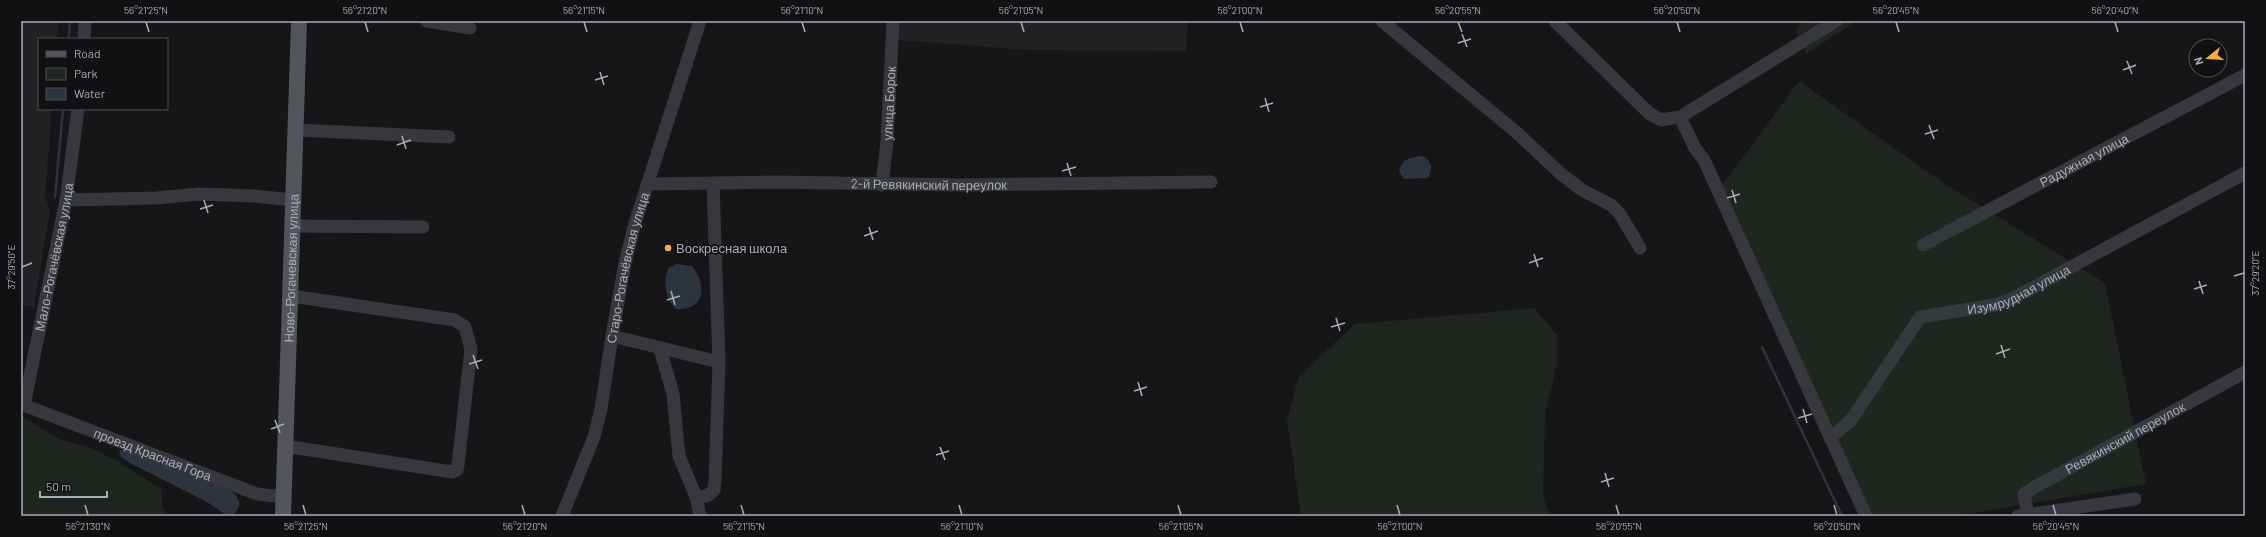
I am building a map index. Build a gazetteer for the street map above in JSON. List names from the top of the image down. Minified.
{"streets":{"main road":["Ново-Рогачевская улица"],"street":["улица Борок","Радужная улица","2-й Ревякинский переулок","Мало-Рогачёвская улица","Старо-Рогачёвская улица","Изумрудная улица","Ревякинский переулок","проезд Красная Гора"]},"crossings":[["улица Борок","2-й Ревякинский переулок"],["2-й Ревякинский переулок","Старо-Рогачёвская улица"],["Мало-Рогачёвская улица","проезд Красная Гора"],["Ново-Рогачевская улица","проезд Красная Гора"]],"places":["Воскресная школа"],"legend":["Road","Park","Water"],"scale_bar":"50 m","north":"left","coordinates":["56°21'25\"N","56°21'20\"N","56°21'15\"N","56°21'10\"N","56°21'05\"N","56°21'00\"N","56°20'55\"N","56°20'50\"N","56°20'45\"N","56°20'40\"N","37°29'50\"E","37°29'20\"E","56°21'30\"N"]}
